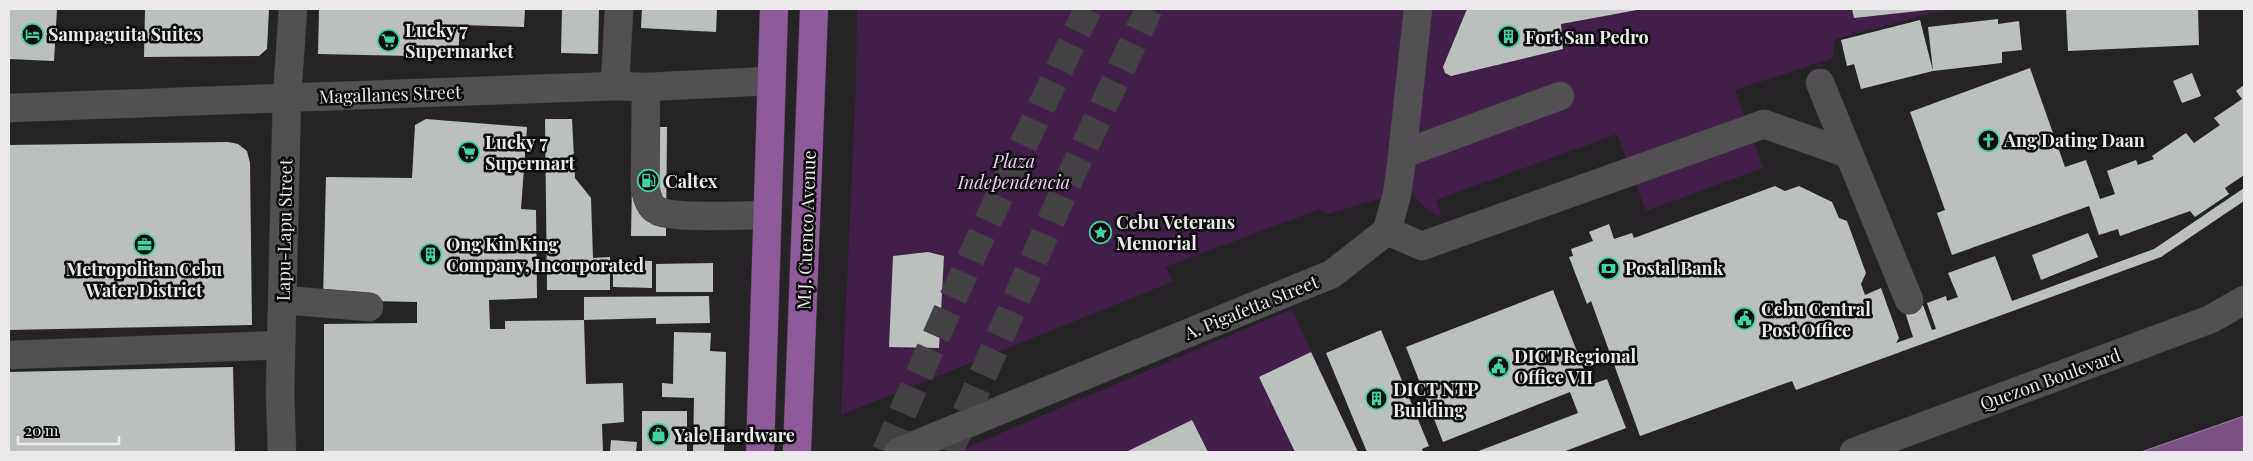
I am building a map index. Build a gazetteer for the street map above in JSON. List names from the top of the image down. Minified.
{"streets":{"main road":["M.J. Cuenco Avenue"],"street":["Magallanes Street","Lapu-Lapu Street","A. Pigafetta Street","Quezon Boulevard"]},"crossings":[["Magallanes Street","Lapu-Lapu Street"]],"parks":["Plaza Independencia"],"places":{"hotel":["Sampaguita Suites"],"building":["Fort San Pedro","Ong Kin King Company, Incorporated","DICT NTP Building"],"supermarket":["Lucky 7 Supermarket","Lucky 7 Supermart"],"church":["Ang Dating Daan"],"fuel station":["Caltex"],"place":["Cebu Veterans Memorial"],"office":["Metropolitan Cebu Water District"],"bank":["Postal Bank"],"public building":["Cebu Central Post Office","DICT Regional Office VII"],"shop":["Yale Hardware"]},"scale_bar":"20 m"}
